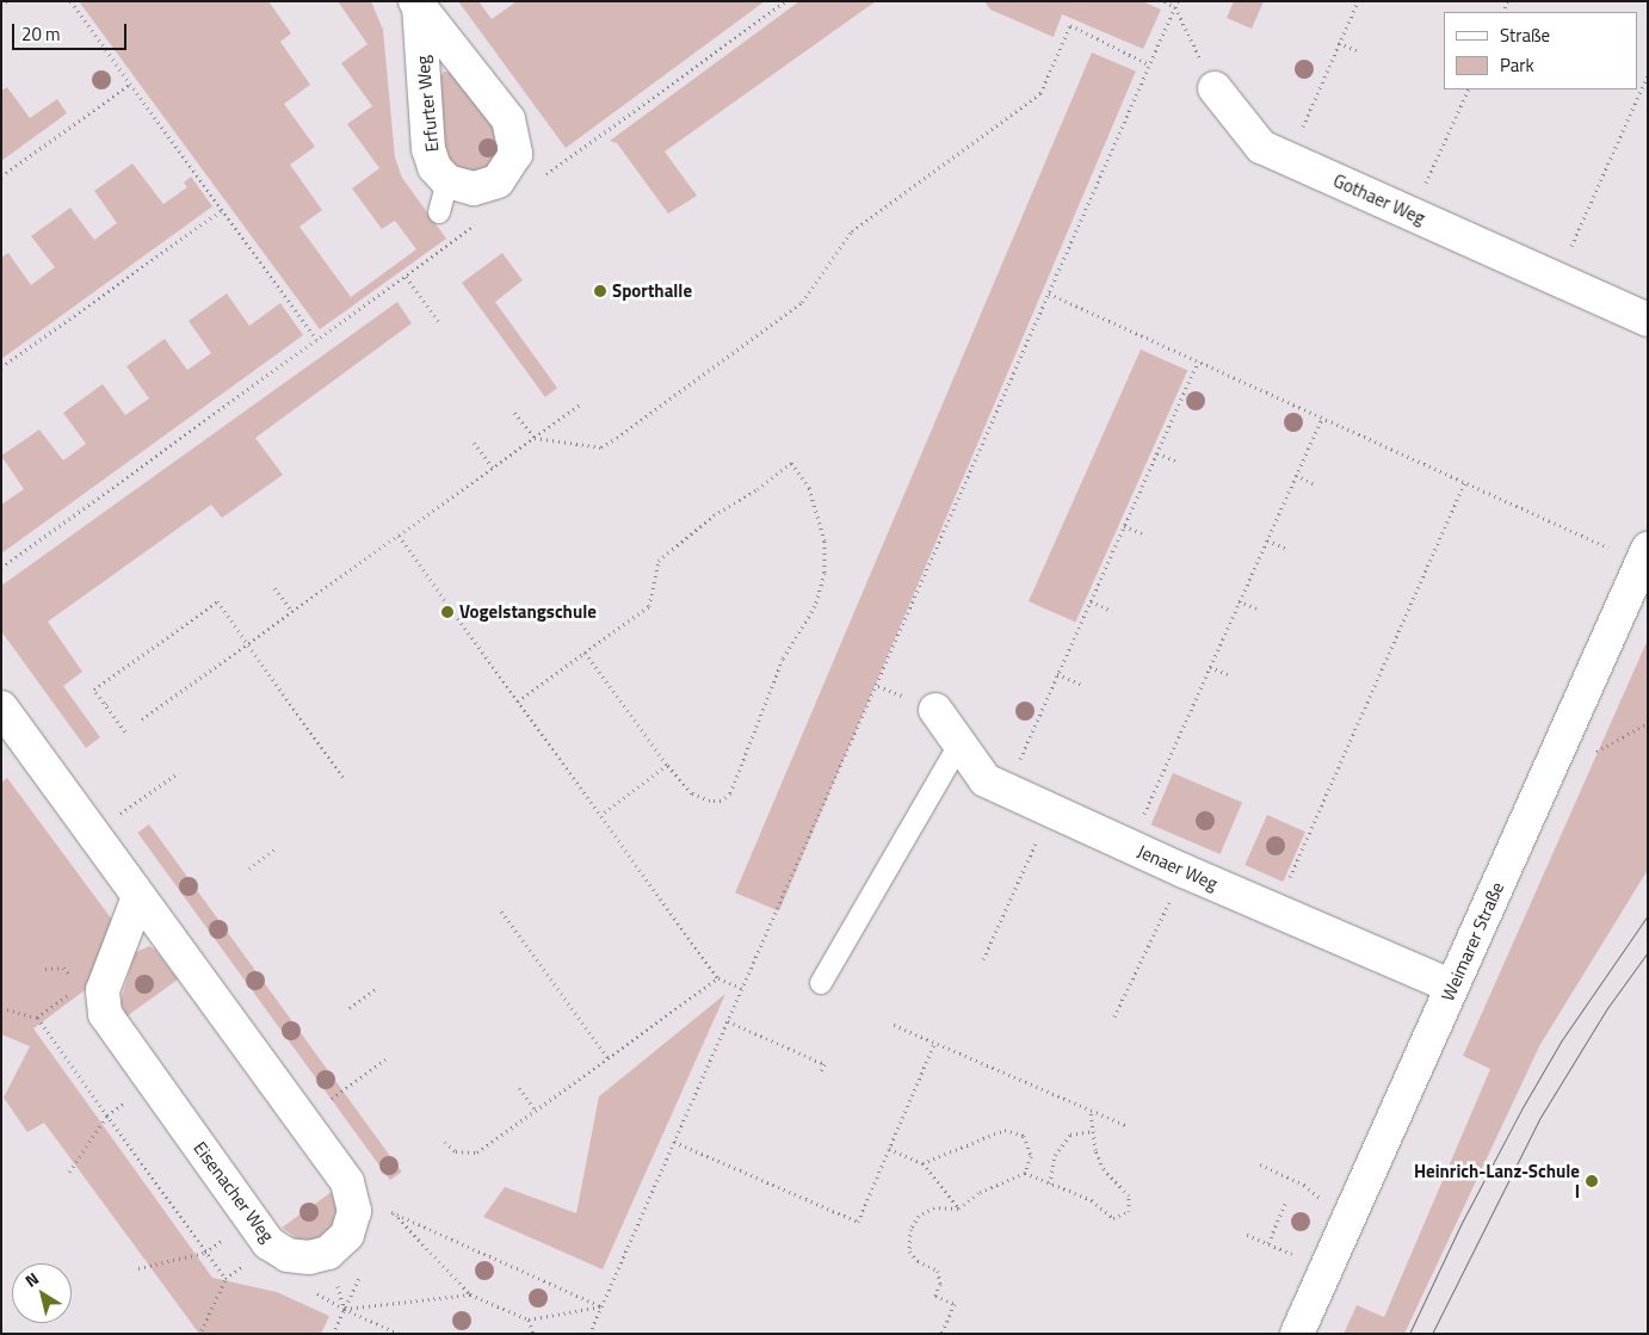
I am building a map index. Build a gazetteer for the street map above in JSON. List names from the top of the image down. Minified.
{"streets":{"street":["Erfurter Weg","Gothaer Weg","Jenaer Weg","Weimarer Straße","Eisenacher Weg"]},"crossings":[["Jenaer Weg","Weimarer Straße"]],"places":["Sporthalle","Vogelstangschule","Heinrich-Lanz-Schule I"],"legend":["Straße","Park"],"scale_bar":"20 m","north":"top left"}
